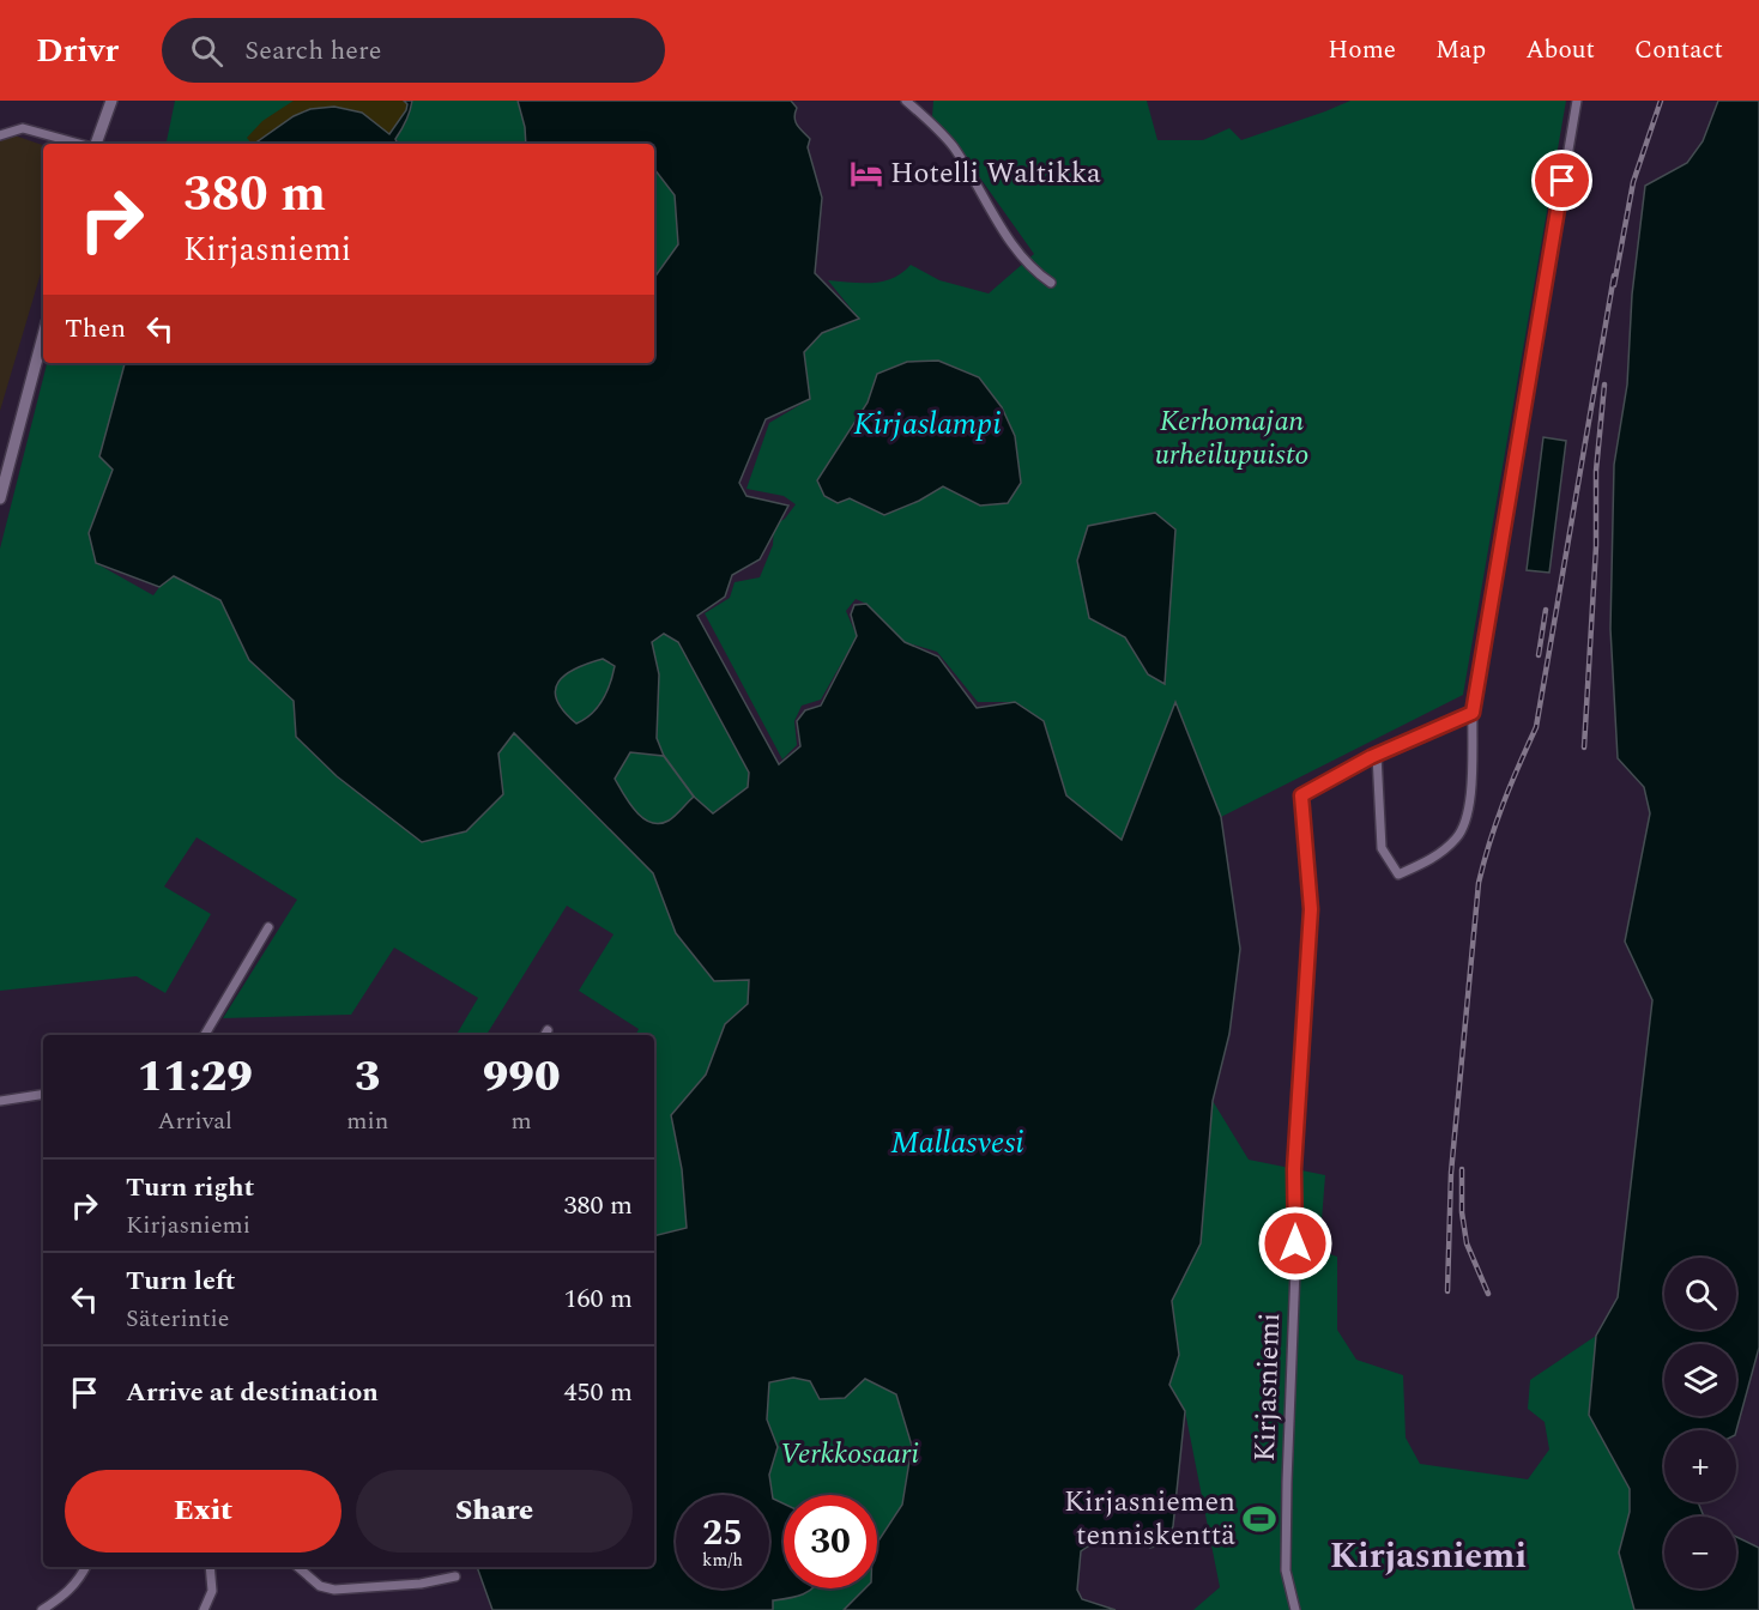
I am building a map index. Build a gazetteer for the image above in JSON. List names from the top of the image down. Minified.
{"streets":{"street":["Kirjasniemi"]},"districts":["Kirjasniemi"],"water":["Kirjaslampi","Mallasvesi"],"parks":["Kerhomajan urheilupuisto","Verkkosaari"],"places":{"hotel":["Hotelli Waltikka"],"sports":["Kirjasniemen tenniskenttä"]},"page":{"header":"Drivr","search":"Search here","nav":["Home","Map","About","Contact"],"turn":["380 m","Kirjasniemi"],"then":"Then","eta":["11:29","Arrival","3","min","990","m"],"list":[{"name":"Turn right","note":"Kirjasniemi","value":"380 m"},{"name":"Turn left","note":"Säterintie","value":"160 m"},{"name":"Arrive at destination","value":"450 m"}],"map_buttons":["+","−"],"buttons":["Exit","Share"],"speed":"25 km/h","limit":"30"}}
